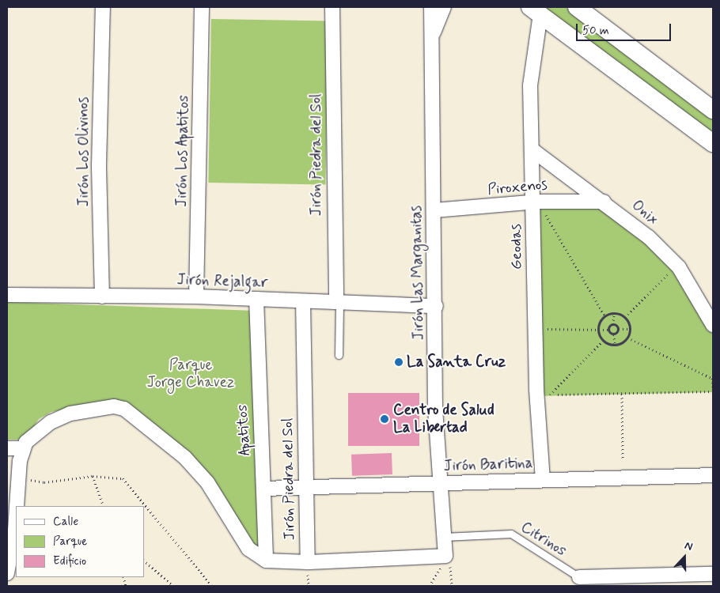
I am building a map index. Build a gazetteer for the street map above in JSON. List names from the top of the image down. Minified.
{"streets":{"street":["Jirón Los Apatitos","Jirón Los Olivinos","Jirón Piedra del Sol","Piroxenos","Onix","Geodas","Jirón Las Marganitas","Jirón Rejalgar","Apatitos","Jirón Baritina"],"lane":["Citrinos"]},"crossings":[["Jirón Los Apatitos","Jirón Rejalgar"],["Jirón Los Olivinos","Jirón Rejalgar"],["Jirón Piedra del Sol","Jirón Las Marganitas"],["Jirón Piedra del Sol","Jirón Rejalgar"],["Jirón Piedra del Sol","Jirón Baritina"],["Piroxenos","Onix"],["Piroxenos","Geodas"],["Piroxenos","Jirón Las Marganitas"],["Onix","Geodas"],["Geodas","Jirón Baritina"],["Jirón Las Marganitas","Jirón Rejalgar"],["Jirón Las Marganitas","Jirón Baritina"],["Jirón Las Marganitas","Citrinos"],["Jirón Rejalgar","Apatitos"],["Apatitos","Jirón Baritina"]],"parks":["Parque Jorge Chavez"],"places":["La Santa Cruz","Centro de Salud La Libertad"],"legend":["Calle","Parque","Edificio"],"scale_bar":"50 m","north":"top"}
